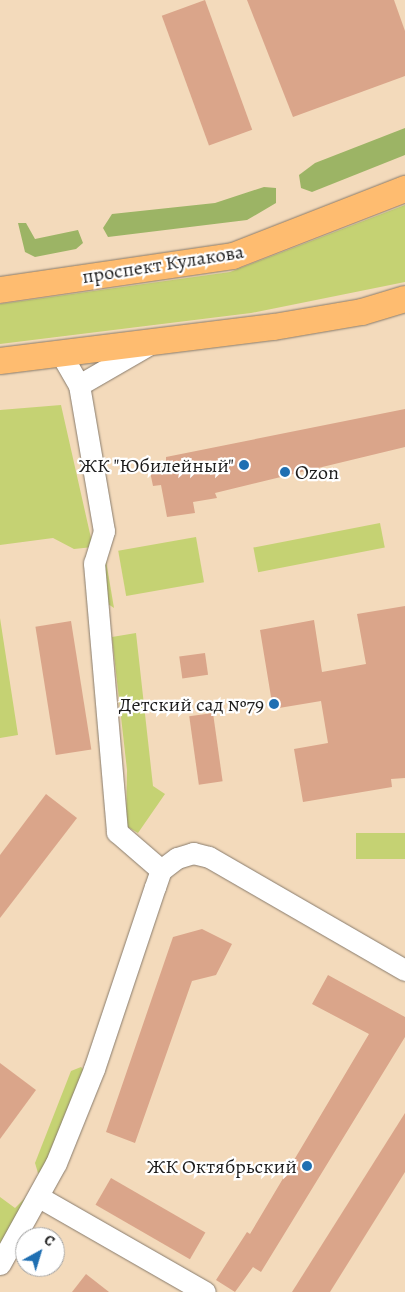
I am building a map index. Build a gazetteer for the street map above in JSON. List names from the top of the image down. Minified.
{"streets":{"main road":["проспект Кулакова"]},"places":["ЖК \"Юбилейный\"","Ozon","Детский сад №79","ЖК Октябрьский"],"north":"top right"}
